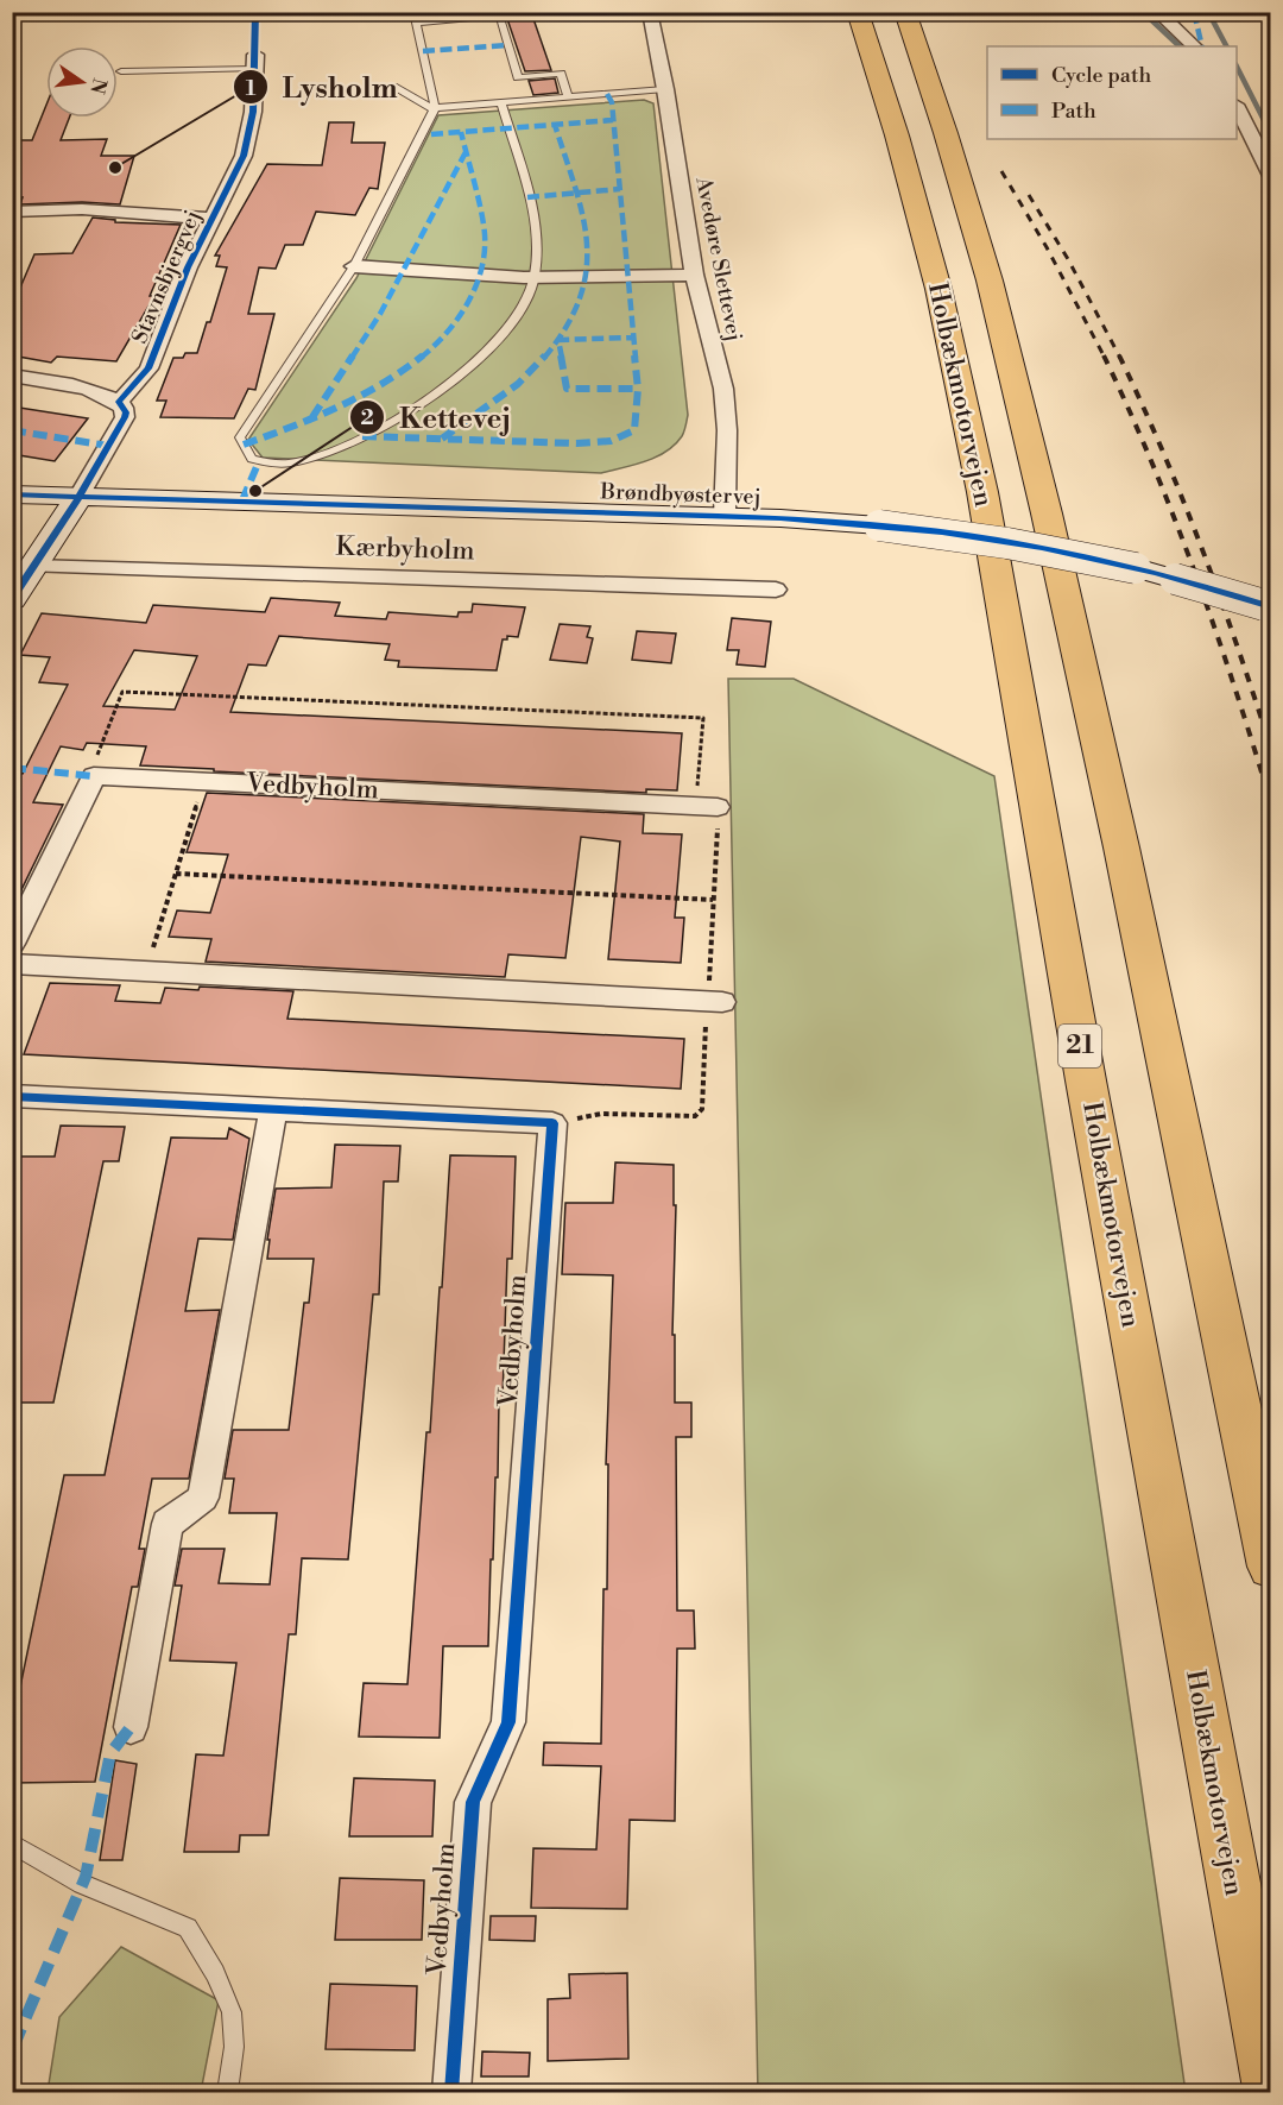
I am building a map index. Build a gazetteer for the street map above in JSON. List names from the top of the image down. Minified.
{"streets":{"highway":["Holbækmotorvejen","21"],"street":["Avedøre Slettevej","Stavnsbjergvej","Brøndbyøstervej","Kærbyholm","Vedbyholm"]},"crossings":[["Avedøre Slettevej","Brøndbyøstervej"]],"places":["Lysholm","Kettevej"],"legend":["Cycle path","Path"],"north":"right"}
